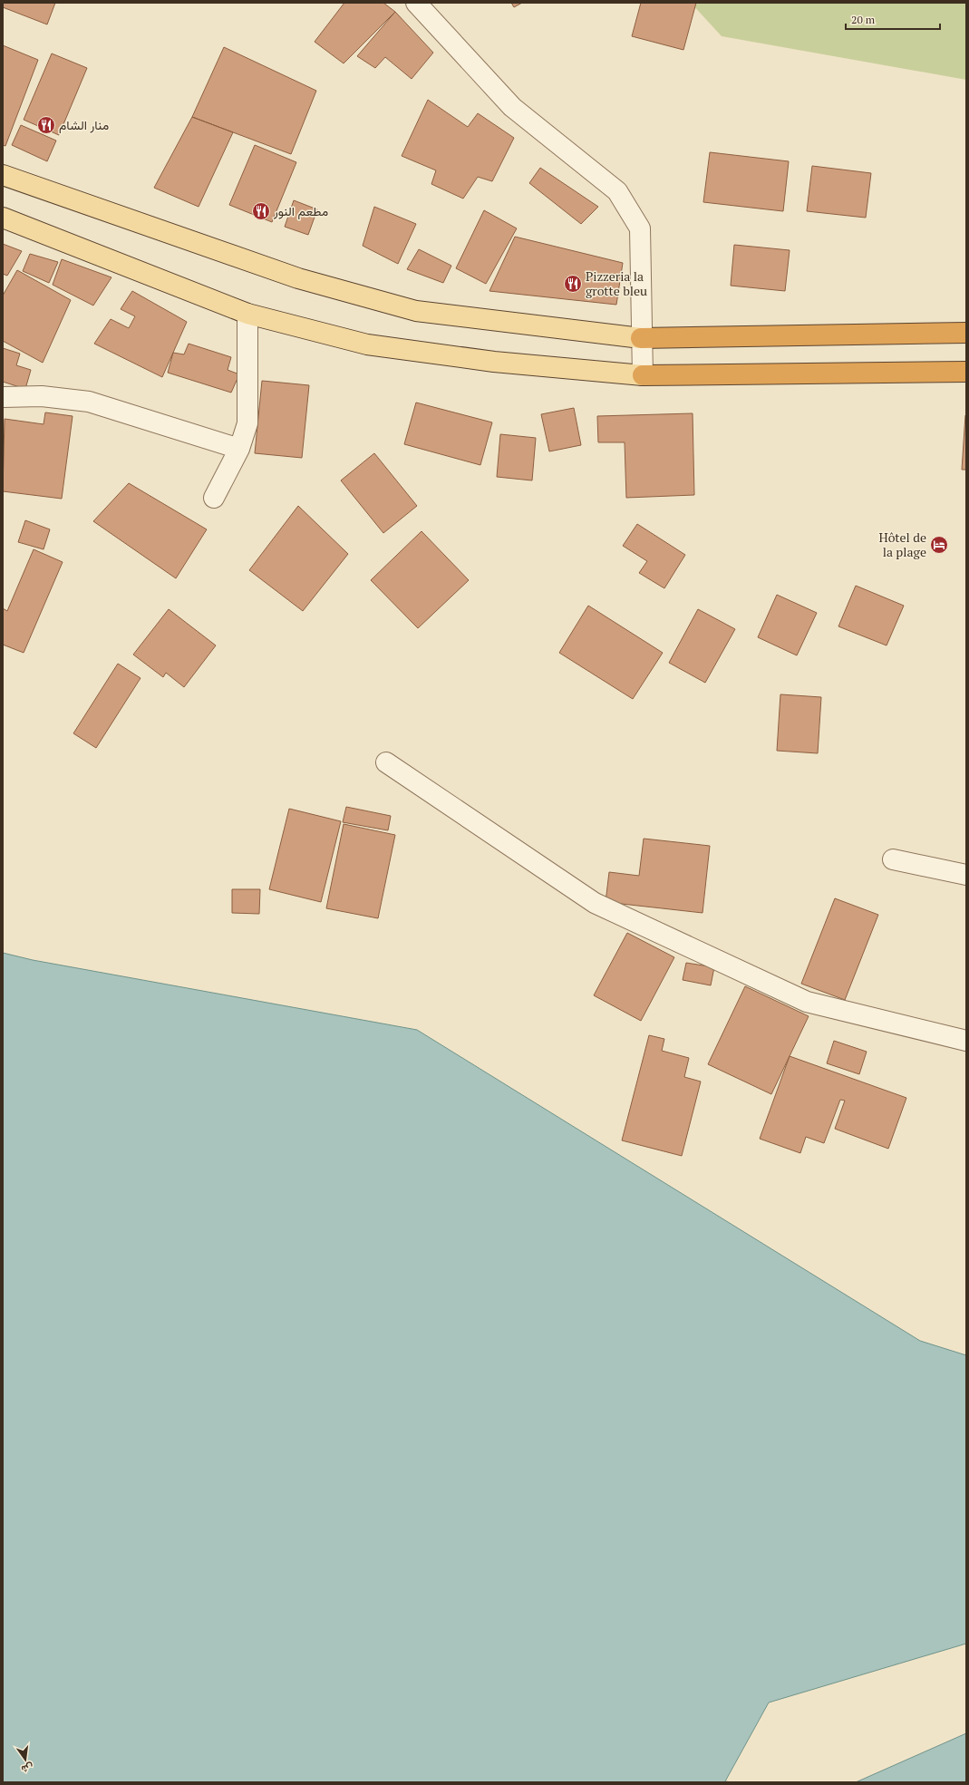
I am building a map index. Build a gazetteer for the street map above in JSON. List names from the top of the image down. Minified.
{"places":{"restaurant":["منار الشام","مطعم النور","Pizzeria la grotte bleu"],"hotel":["Hôtel de la plage"]},"scale_bar":"20 m","north":"bottom"}
